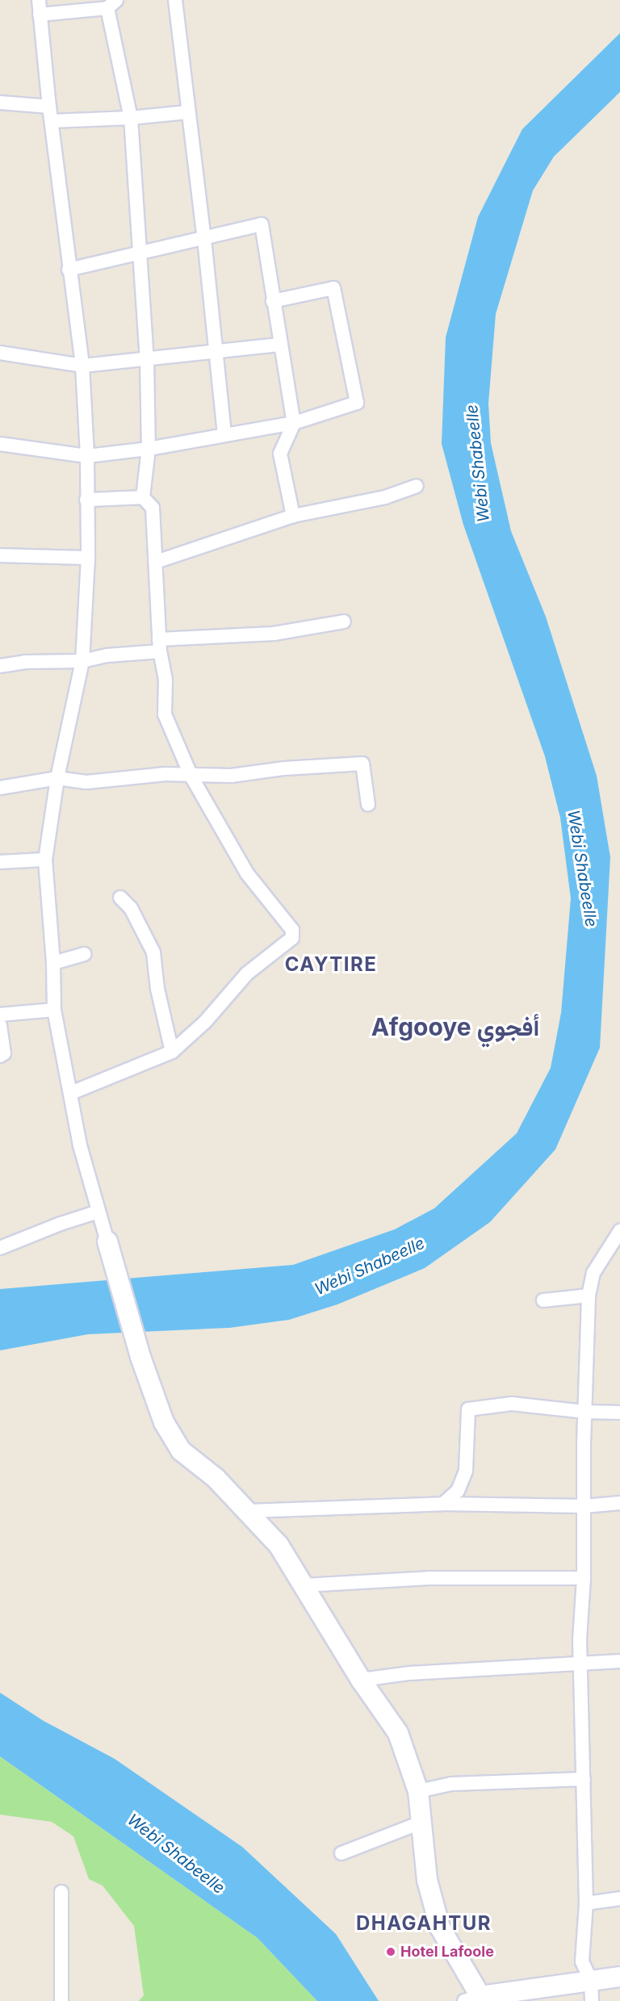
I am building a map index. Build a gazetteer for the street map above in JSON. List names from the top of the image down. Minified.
{"districts":["CAYTIRE","Afgooye أفجوي","DHAGAHTUR"],"water":["Webi Shabeelle"],"places":["Hotel Lafoole"]}
